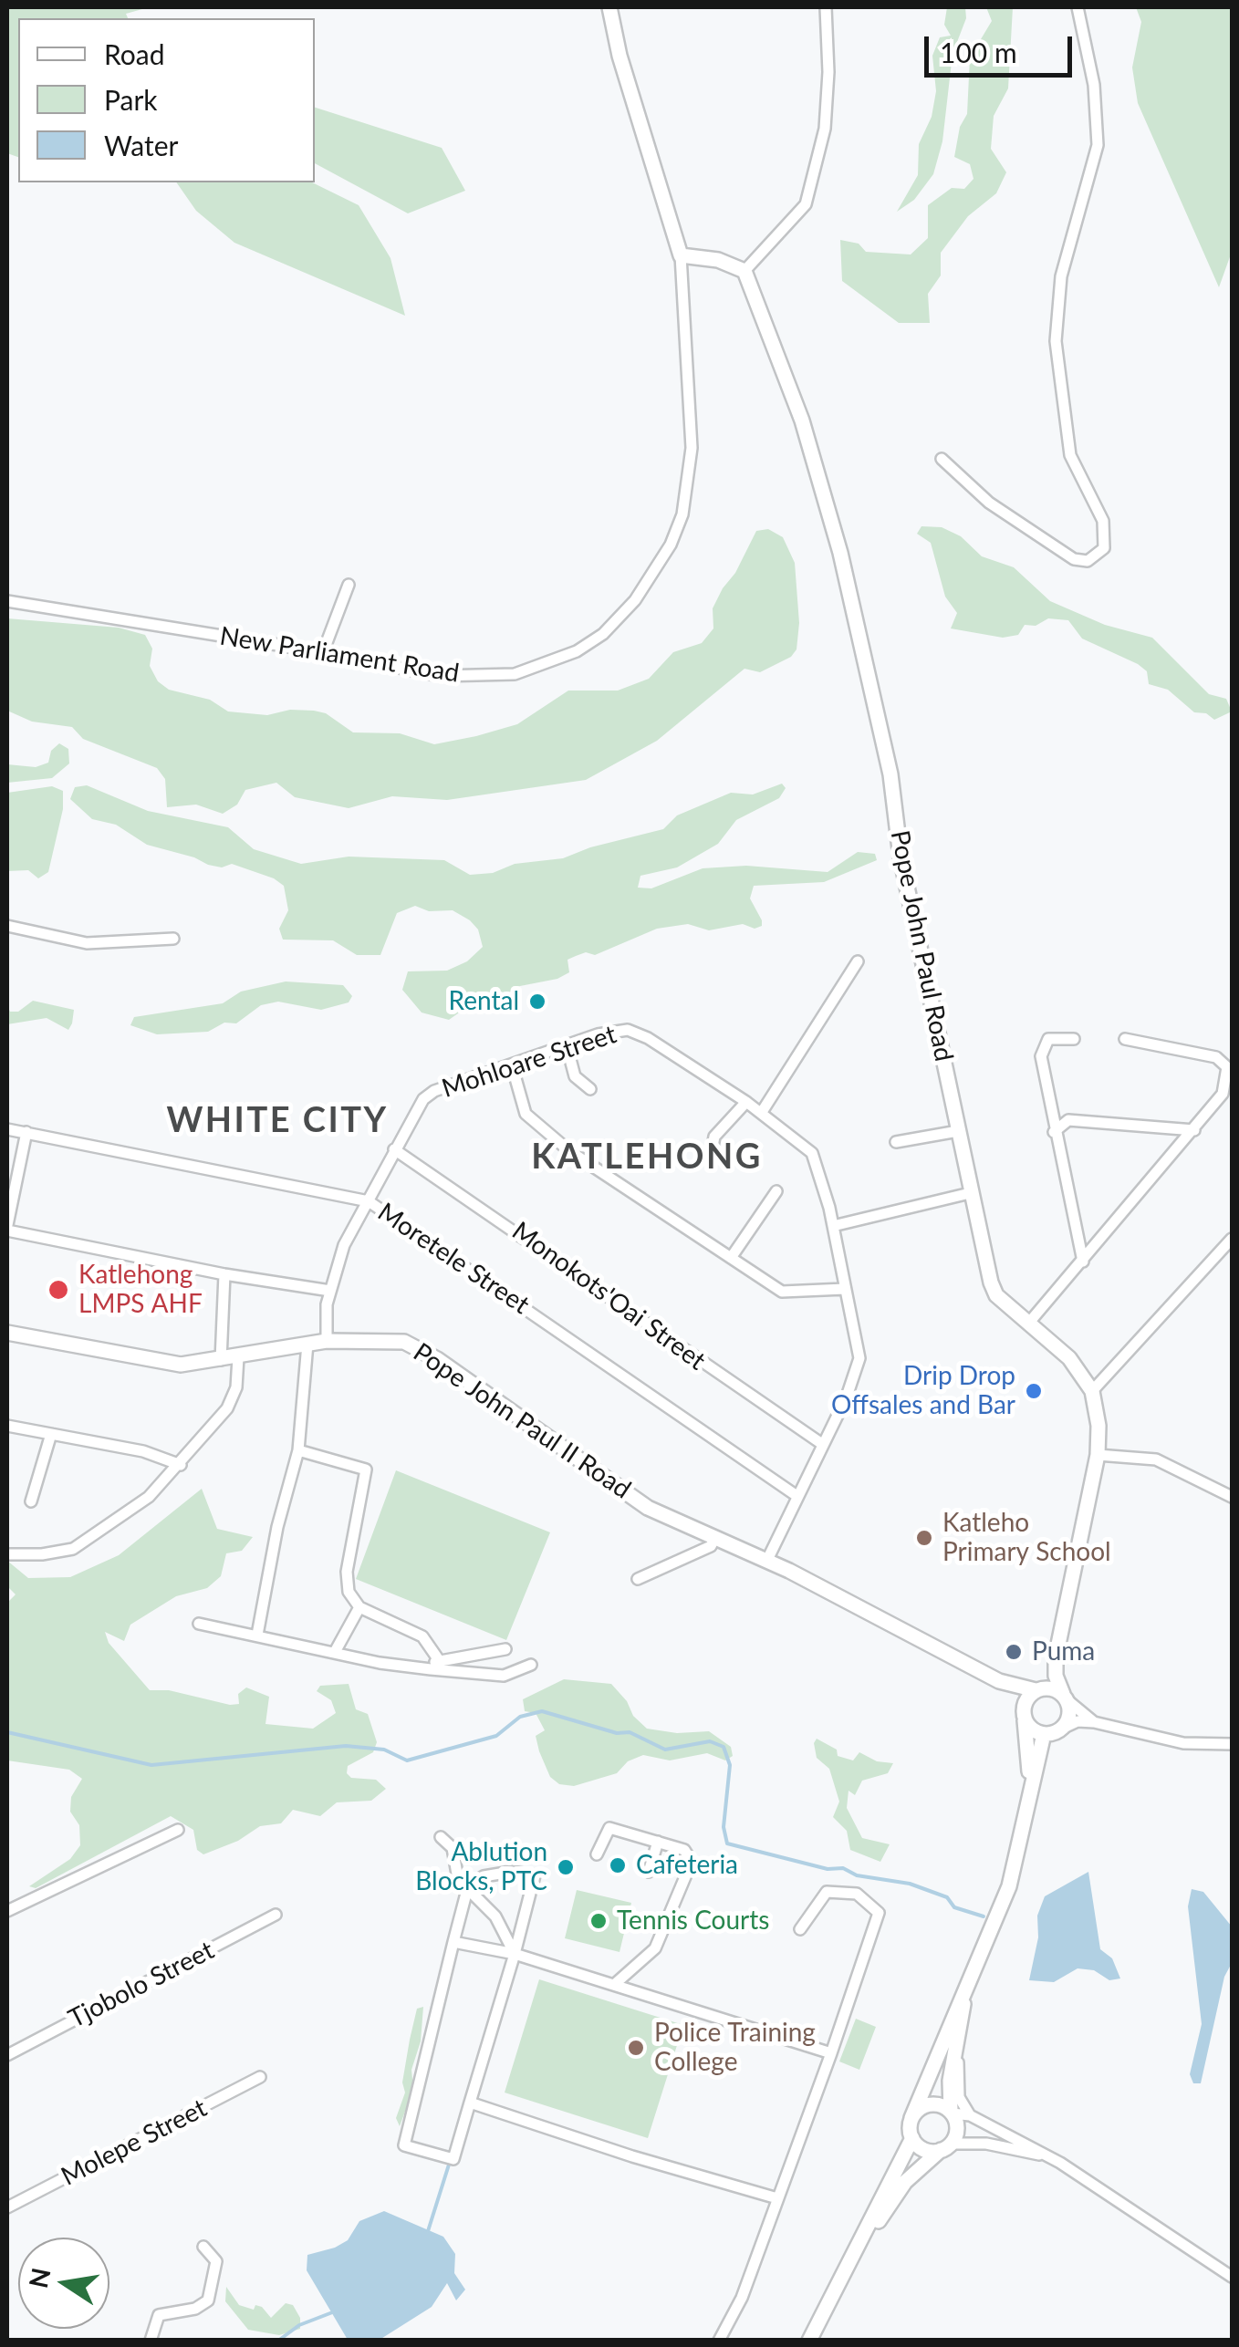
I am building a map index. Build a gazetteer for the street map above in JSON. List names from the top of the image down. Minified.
{"streets":{"main road":["New Parliament Road","Pope John Paul Road","Pope John Paul II Road"],"street":["Mohloare Street","Moretele Street","Monokots'Oai Street","Tjobolo Street","Molepe Street"]},"crossings":[["Mohloare Street","Moretele Street"],["Mohloare Street","Monokots'Oai Street"],["Mohloare Street","Pope John Paul II Road"]],"districts":["WHITE CITY","KATLEHONG"],"places":["Rental","Katlehong LMPS AHF","Drip Drop Offsales and Bar","Katleho Primary School","Puma","Cafeteria","Ablution Blocks, PTC","Tennis Courts","Police Training College"],"legend":["Road","Park","Water"],"scale_bar":"100 m","north":"left"}
